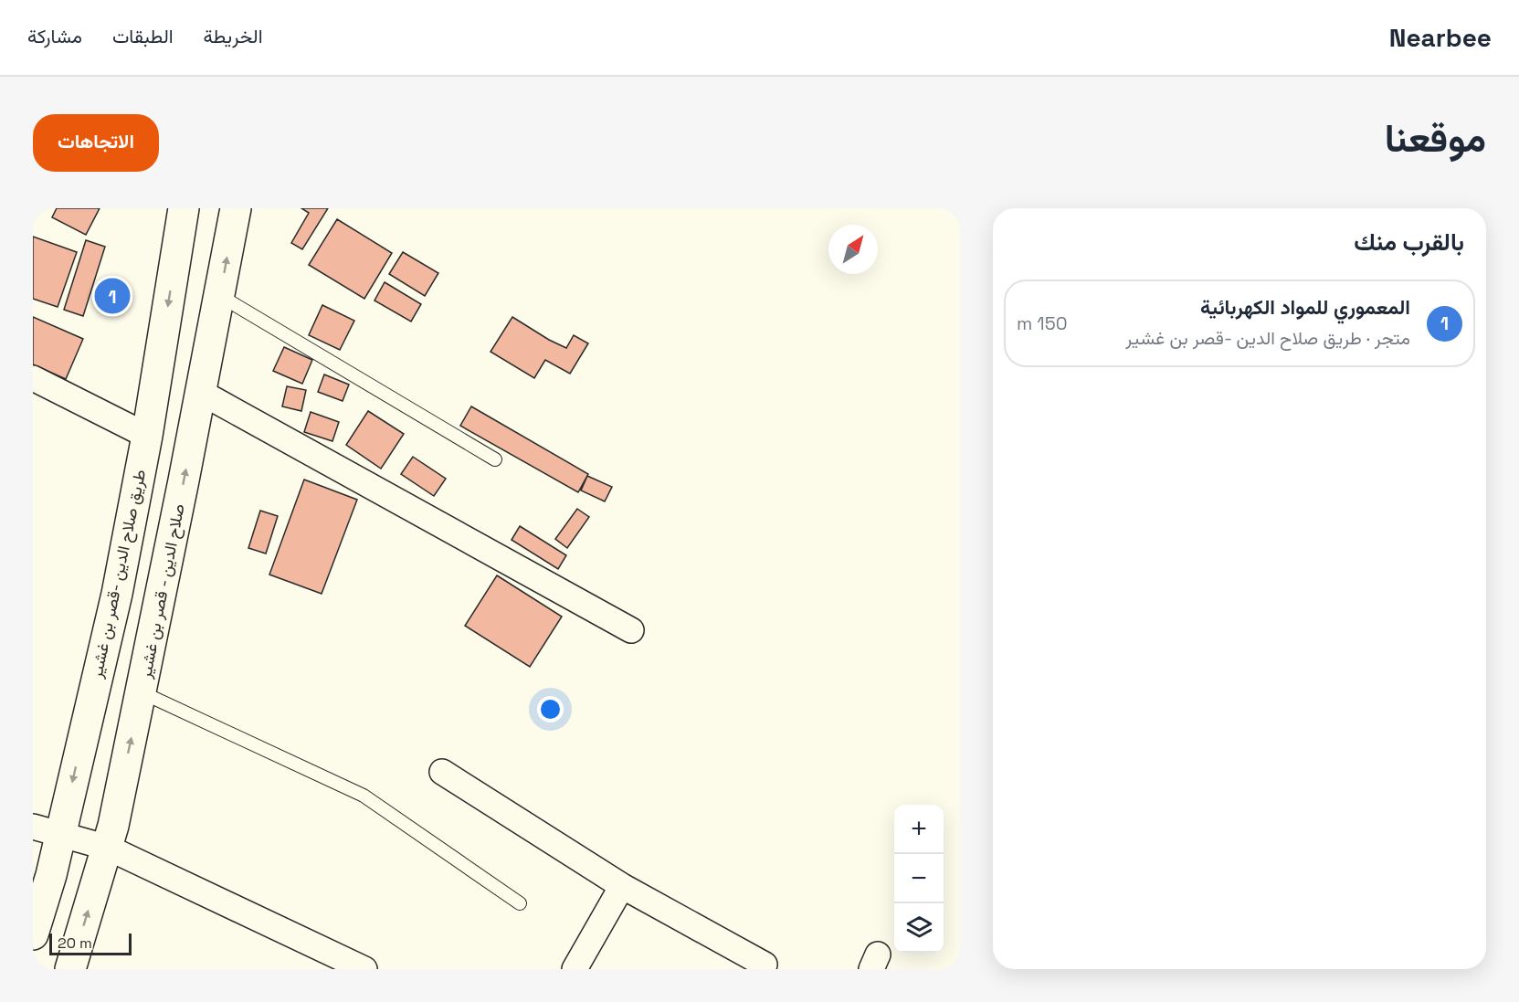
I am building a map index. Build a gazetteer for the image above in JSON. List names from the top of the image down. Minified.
{"streets":{"highway":["طريق صلاح الدين -قصر بن غشير","صلاح الدين - قصر بن غشير"]},"one_way":["طريق صلاح الدين -قصر بن غشير","صلاح الدين - قصر بن غشير"],"scale_bar":"20 m","north":"top right","page":{"header":"Nearbee","nav":["الخريطة","الطبقات","مشاركة"],"title":"موقعنا","buttons":"الاتجاهات","heading":"بالقرب منك","pins":"1","list":[{"mark":"1","name":"المعموري للمواد الكهربائية","note":"متجر · طريق صلاح الدين -قصر بن غشير","value":"150 m"}],"map_buttons":["+","−"],"scale":"20 m"}}
